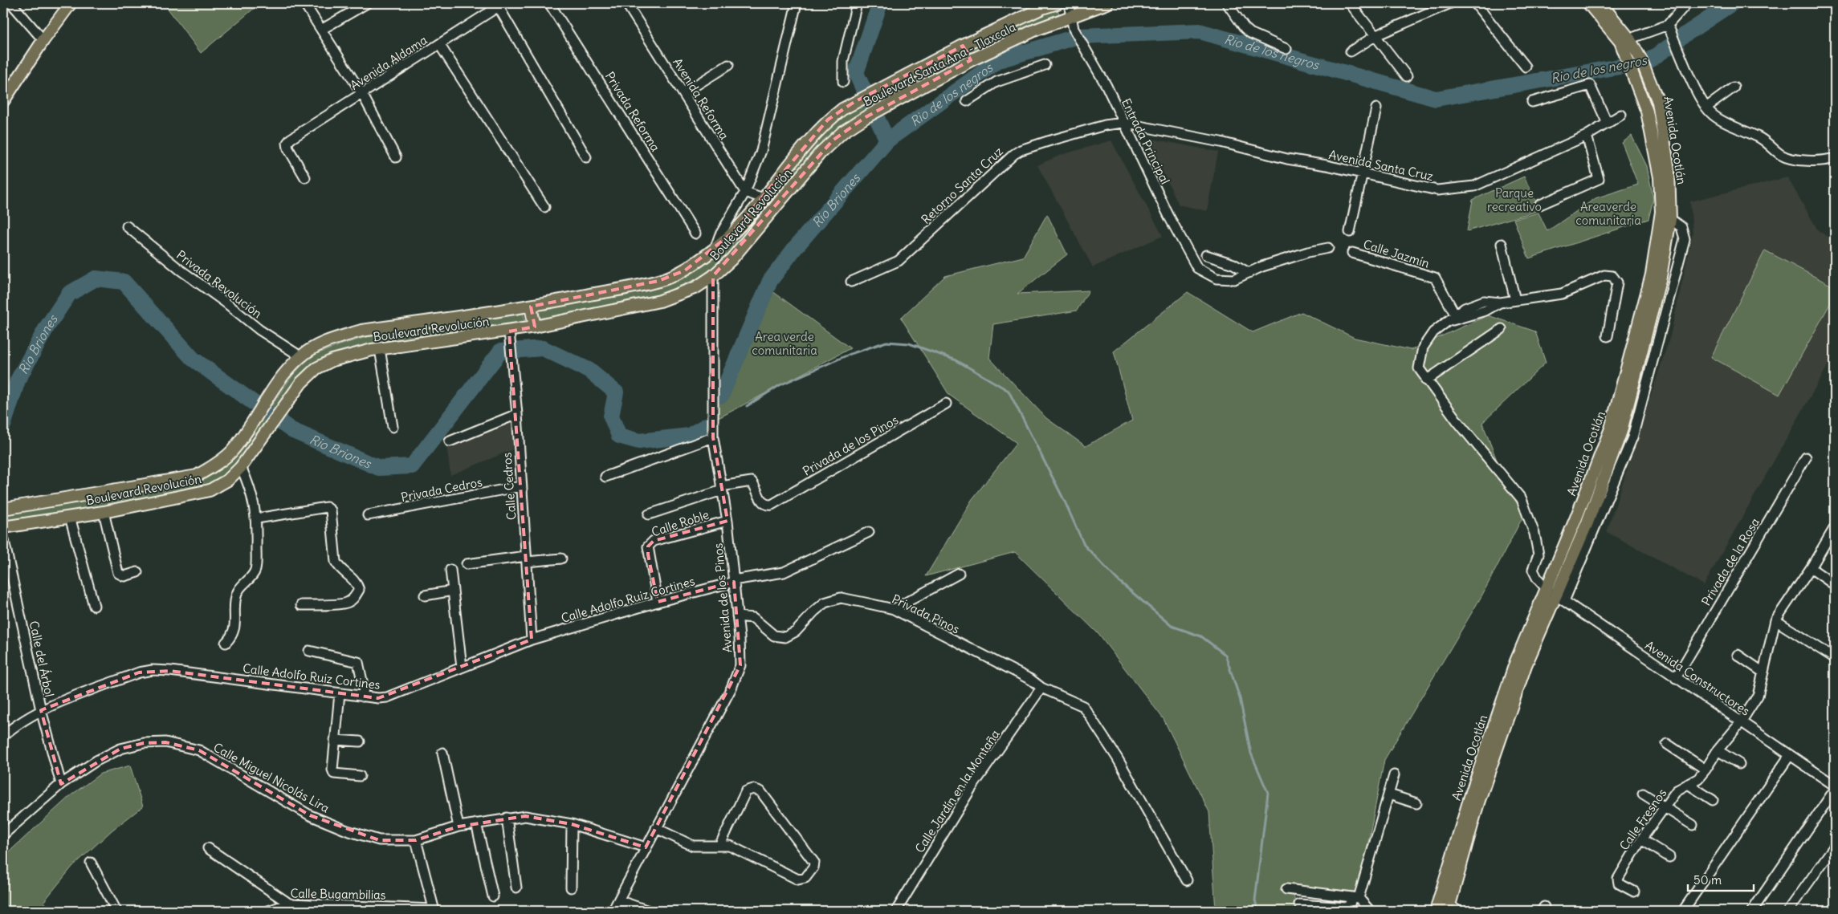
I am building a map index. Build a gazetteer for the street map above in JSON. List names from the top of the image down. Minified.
{"streets":{"main road":["Boulevard Santa Ana - Tlaxcala","Avenida Ocotlán","Boulevard Revolución"],"street":["Avenida Aldama","Avenida Reforma","Privada Reforma","Entrada Principal","Avenida Santa Cruz","Retorno Santa Cruz","Calle Jazmín","Privada Revolución","Privada de los Pinos","Calle Cedros","Privada Cedros","Calle Roble","Privada de la Rosa","Avenida de los Pinos","Calle Adolfo Ruiz Cortines","Privada Pinos","Calle del Árbol","Avenida Constructores","Calle Miguel Nicolás Lira","Calle Jardín en la Montaña","Calle Fresnos","Calle Bugambilias"]},"crossings":[["Boulevard Santa Ana - Tlaxcala","Entrada Principal"],["Boulevard Santa Ana - Tlaxcala","Boulevard Revolución"],["Avenida Ocotlán","Avenida Constructores"],["Entrada Principal","Avenida Santa Cruz"],["Entrada Principal","Retorno Santa Cruz"],["Avenida Santa Cruz","Retorno Santa Cruz"],["Boulevard Revolución","Privada Revolución"],["Boulevard Revolución","Calle Cedros"],["Boulevard Revolución","Avenida de los Pinos"],["Privada de los Pinos","Avenida de los Pinos"],["Calle Cedros","Privada Cedros"],["Calle Cedros","Calle Adolfo Ruiz Cortines"],["Calle Roble","Avenida de los Pinos"],["Calle Roble","Calle Adolfo Ruiz Cortines"],["Privada de la Rosa","Avenida Constructores"],["Avenida de los Pinos","Calle Adolfo Ruiz Cortines"],["Avenida de los Pinos","Privada Pinos"],["Avenida de los Pinos","Calle Miguel Nicolás Lira"],["Calle Adolfo Ruiz Cortines","Calle del Árbol"],["Privada Pinos","Calle Jardín en la Montaña"],["Calle del Árbol","Calle Miguel Nicolás Lira"],["Avenida Constructores","Calle Fresnos"]],"water":["Rio de los negros","Rio Briones"],"parks":["Parque recreativo","Areaverde comunitaria","Area verde comunitaria"],"scale_bar":"50 m"}
